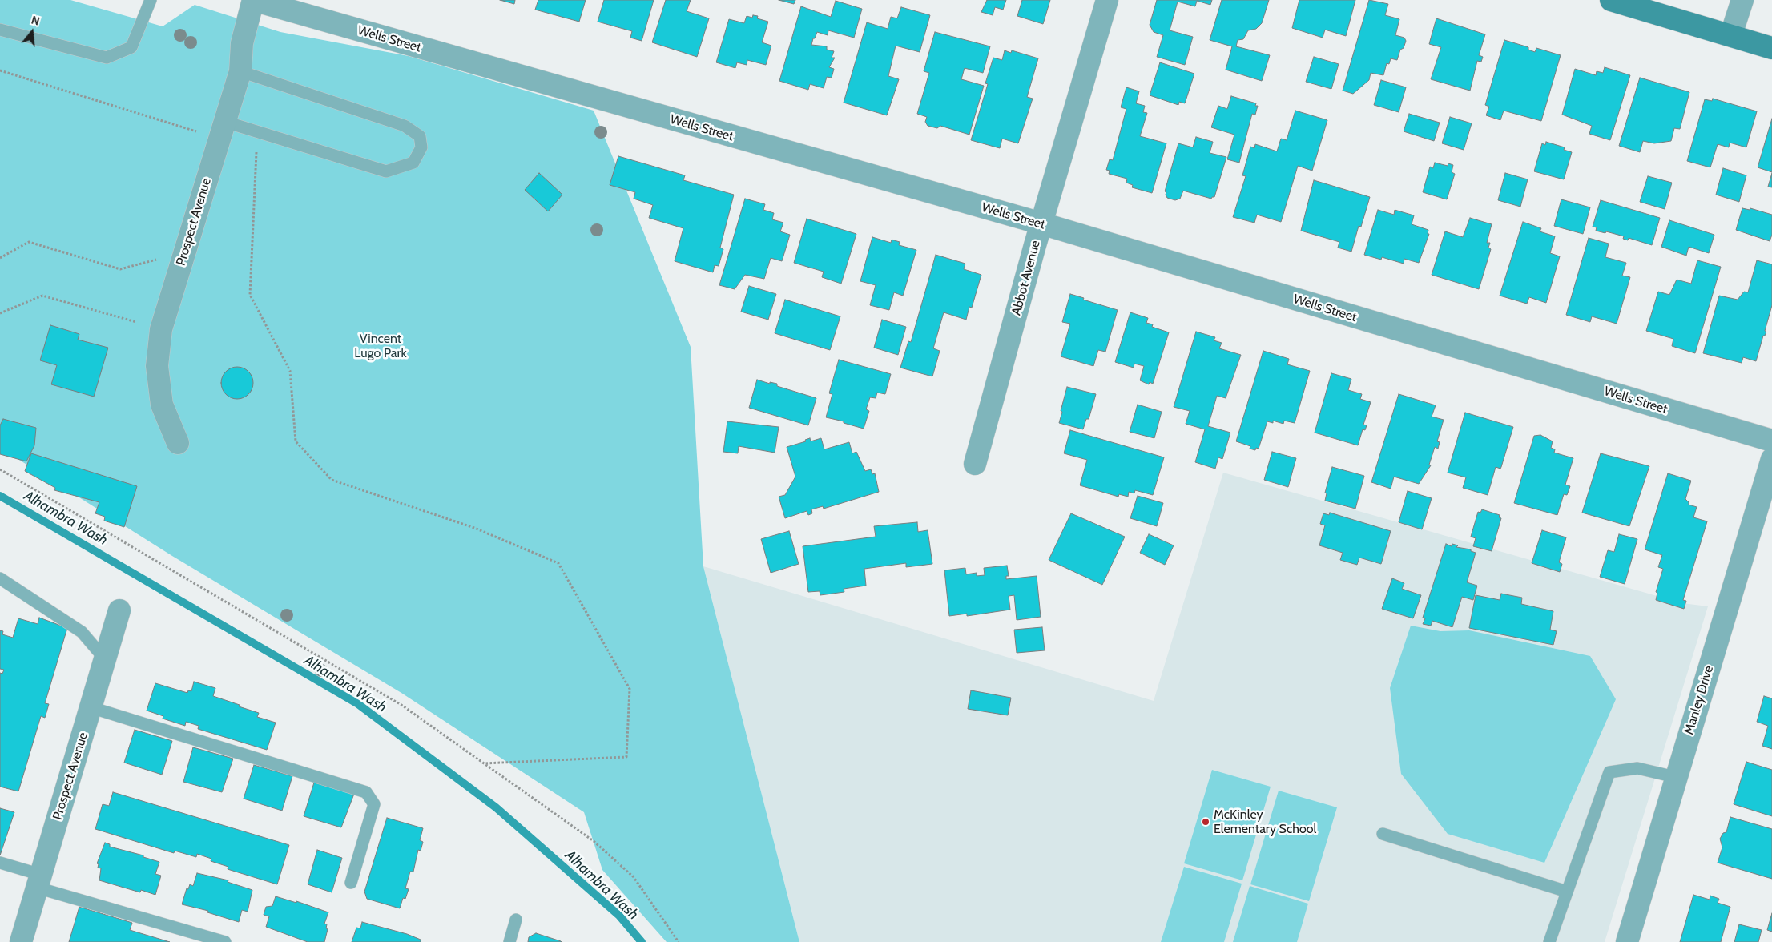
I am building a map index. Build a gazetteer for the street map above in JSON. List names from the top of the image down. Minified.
{"streets":{"street":["Wells Street","Prospect Avenue","Abbot Avenue","Manley Drive"]},"crossings":[["Wells Street","Prospect Avenue"],["Wells Street","Abbot Avenue"]],"water":["Alhambra Wash"],"parks":["Vincent Lugo Park"],"places":["McKinley Elementary School"],"north":"top"}
